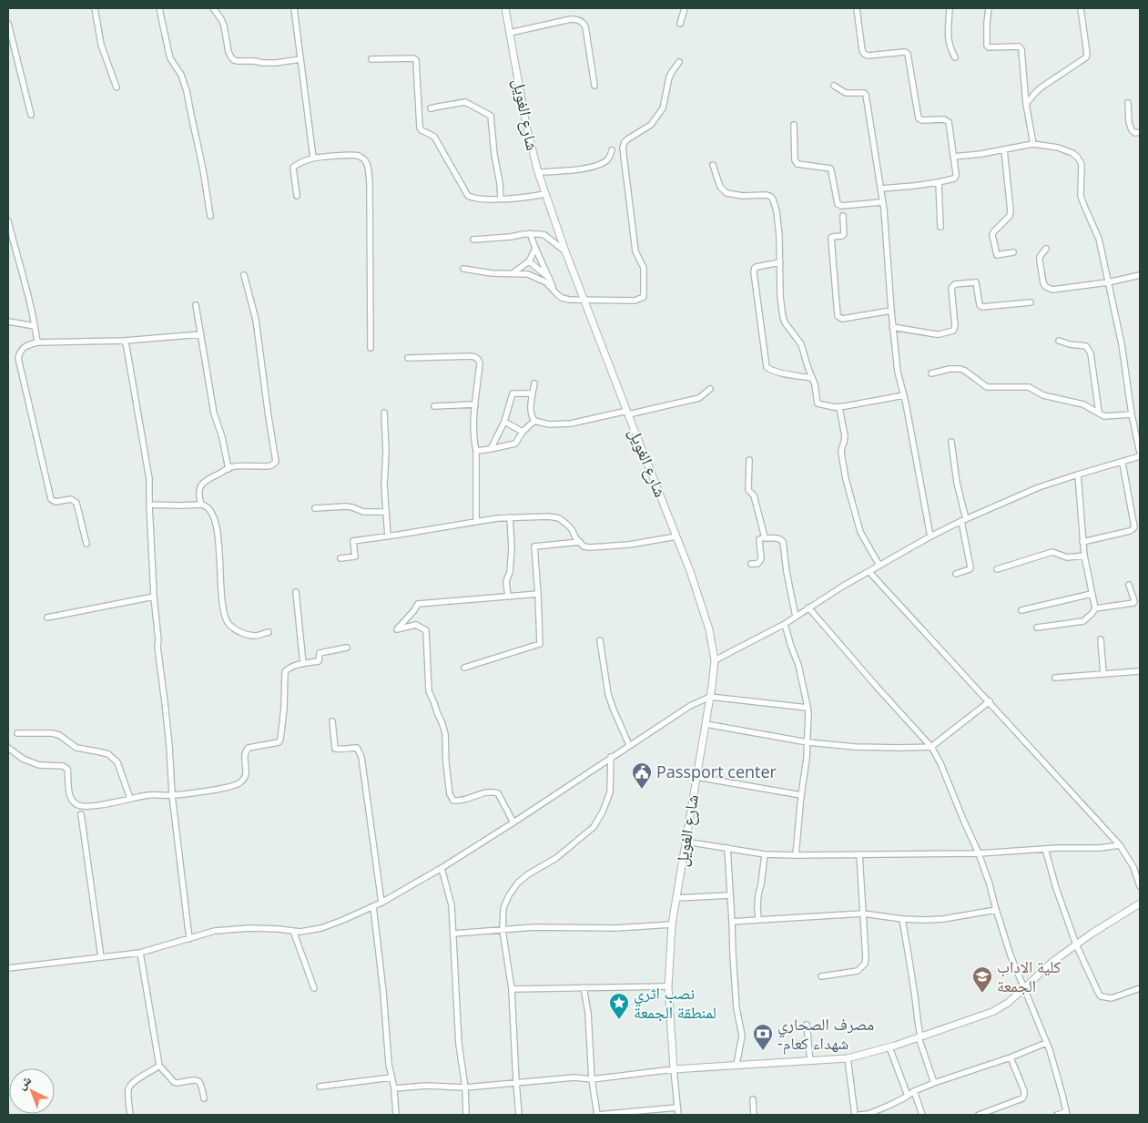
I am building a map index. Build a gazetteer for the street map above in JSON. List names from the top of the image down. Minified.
{"streets":{"street":["شارع الغويل"]},"places":{"public building":["Passport center"],"school or university":["كلية اﻻداب الجمعة"],"place":["نصب اثري لمنطقة الجمعة"],"bank":["مصرف الصحاري -شهداء كعام"]},"north":"top left"}
